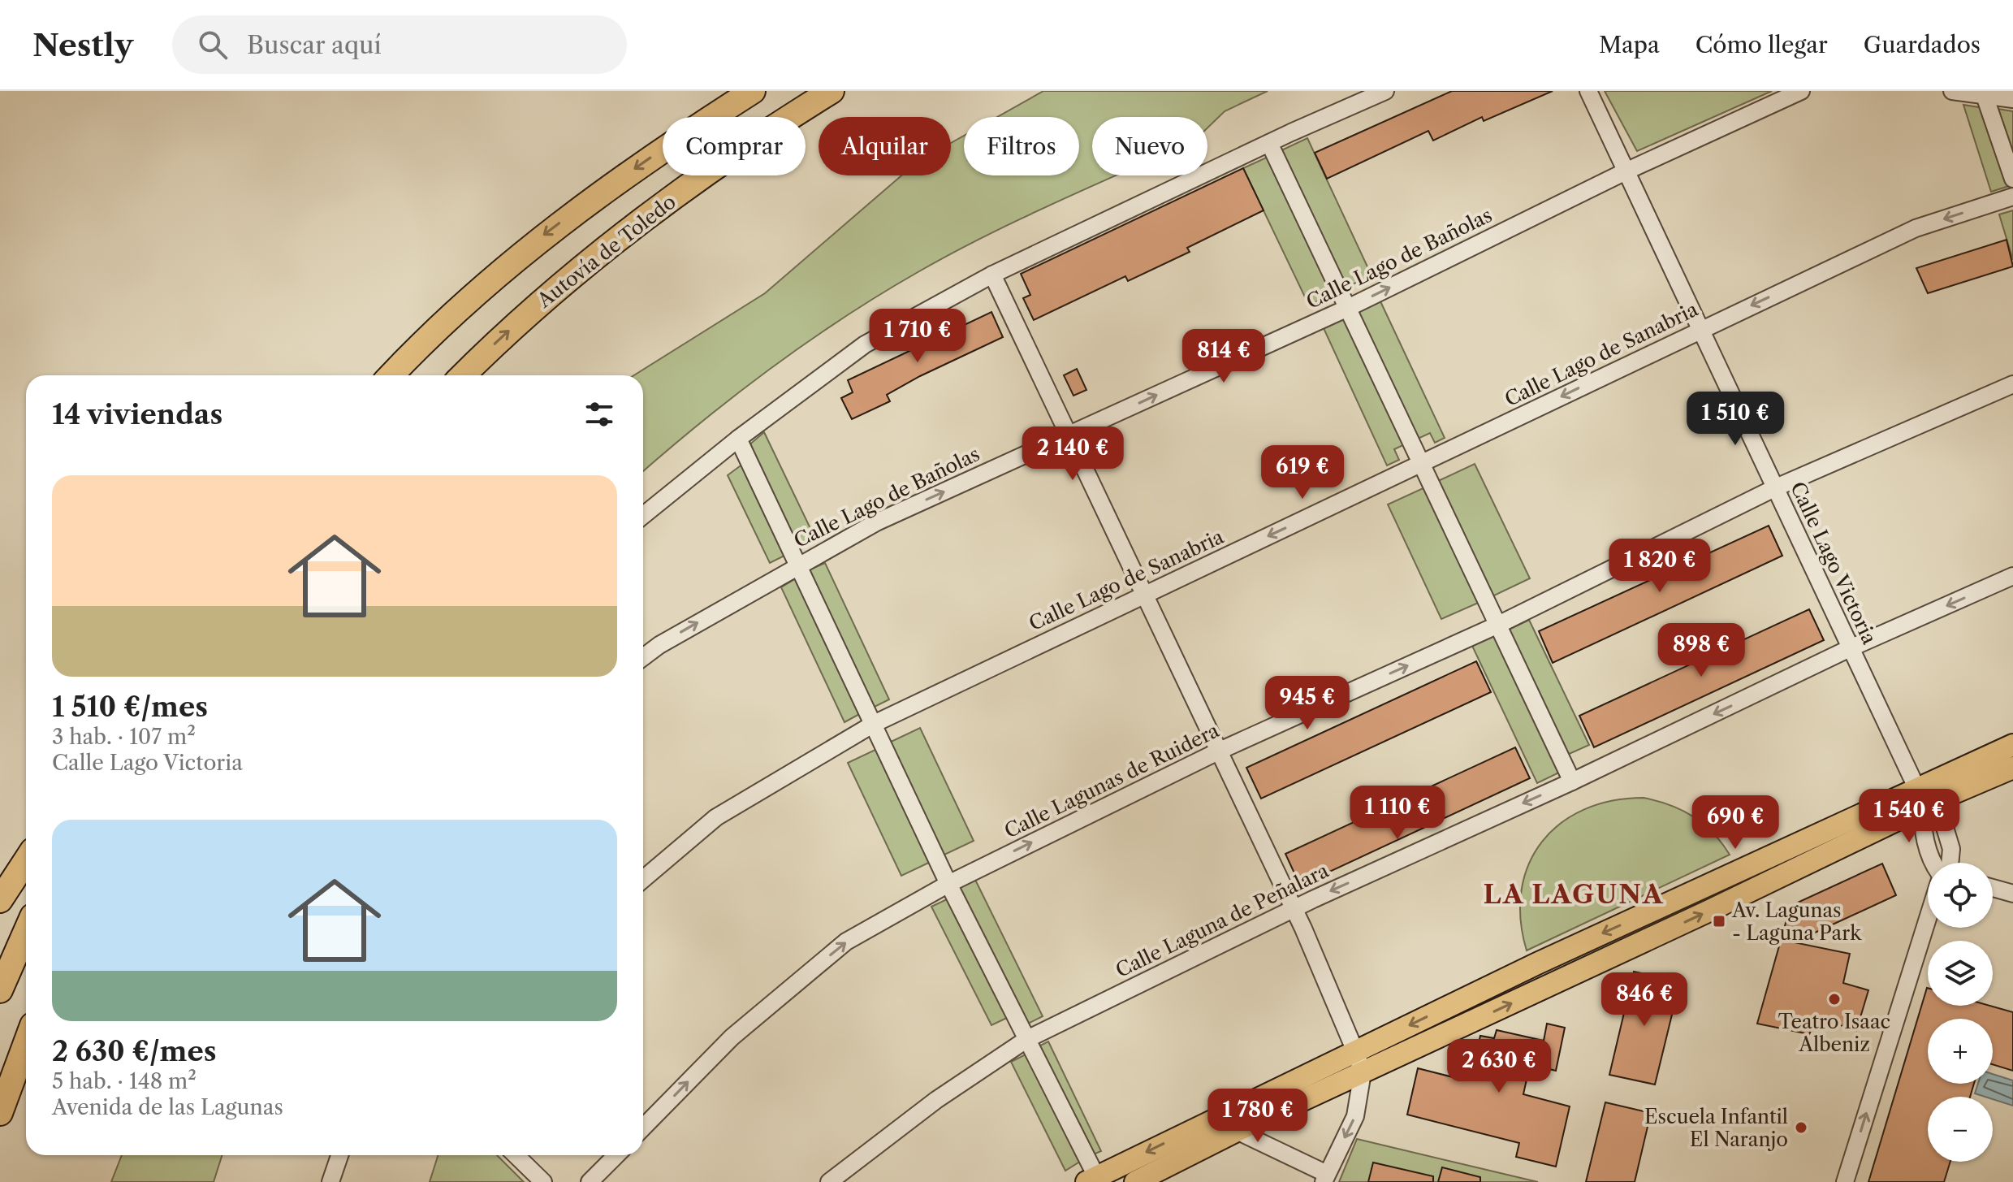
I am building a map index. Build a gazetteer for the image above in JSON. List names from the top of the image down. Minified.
{"streets":{"highway":["Autovía de Toledo"],"street":["Calle Lago de Bañolas","Calle Lago de Sanabria","Calle Lago Victoria","Calle Lagunas de Ruidera","Calle Laguna de Peñalara"]},"crossings":[["Calle Lago de Bañolas","Calle Lago Victoria"],["Calle Lago de Sanabria","Calle Lago Victoria"],["Calle Lago Victoria","Calle Lagunas de Ruidera"],["Calle Lago Victoria","Calle Laguna de Peñalara"]],"one_way":["Calle Lago de Bañolas","Calle Lago de Sanabria","Calle Lagunas de Ruidera","Calle Laguna de Peñalara"],"districts":["LA LAGUNA"],"places":{"transit":["Av. Lagunas - Laguna Park"],"other":["Teatro Isaac Albeniz","Escuela Infantil El Naranjo"]},"page":{"header":"Nestly","search":"Buscar aquí","nav":["Mapa","Cómo llegar","Guardados"],"chip":["Comprar","Alquilar","Filtros","Nuevo"],"price":["1 710 €","814 €","1 510 €","2 140 €","619 €","1 820 €","898 €","945 €","1 110 €","1 540 €","690 €","846 €","2 630 €","1 780 €"],"heading":"14 viviendas","list":[{"name":"1 510 €/mes","note":"3 hab. · 107 m² · Calle Lago Victoria"},{"name":"2 630 €/mes","note":"5 hab. · 148 m² · Avenida de las Lagunas"}],"map_buttons":["+","−"]}}
